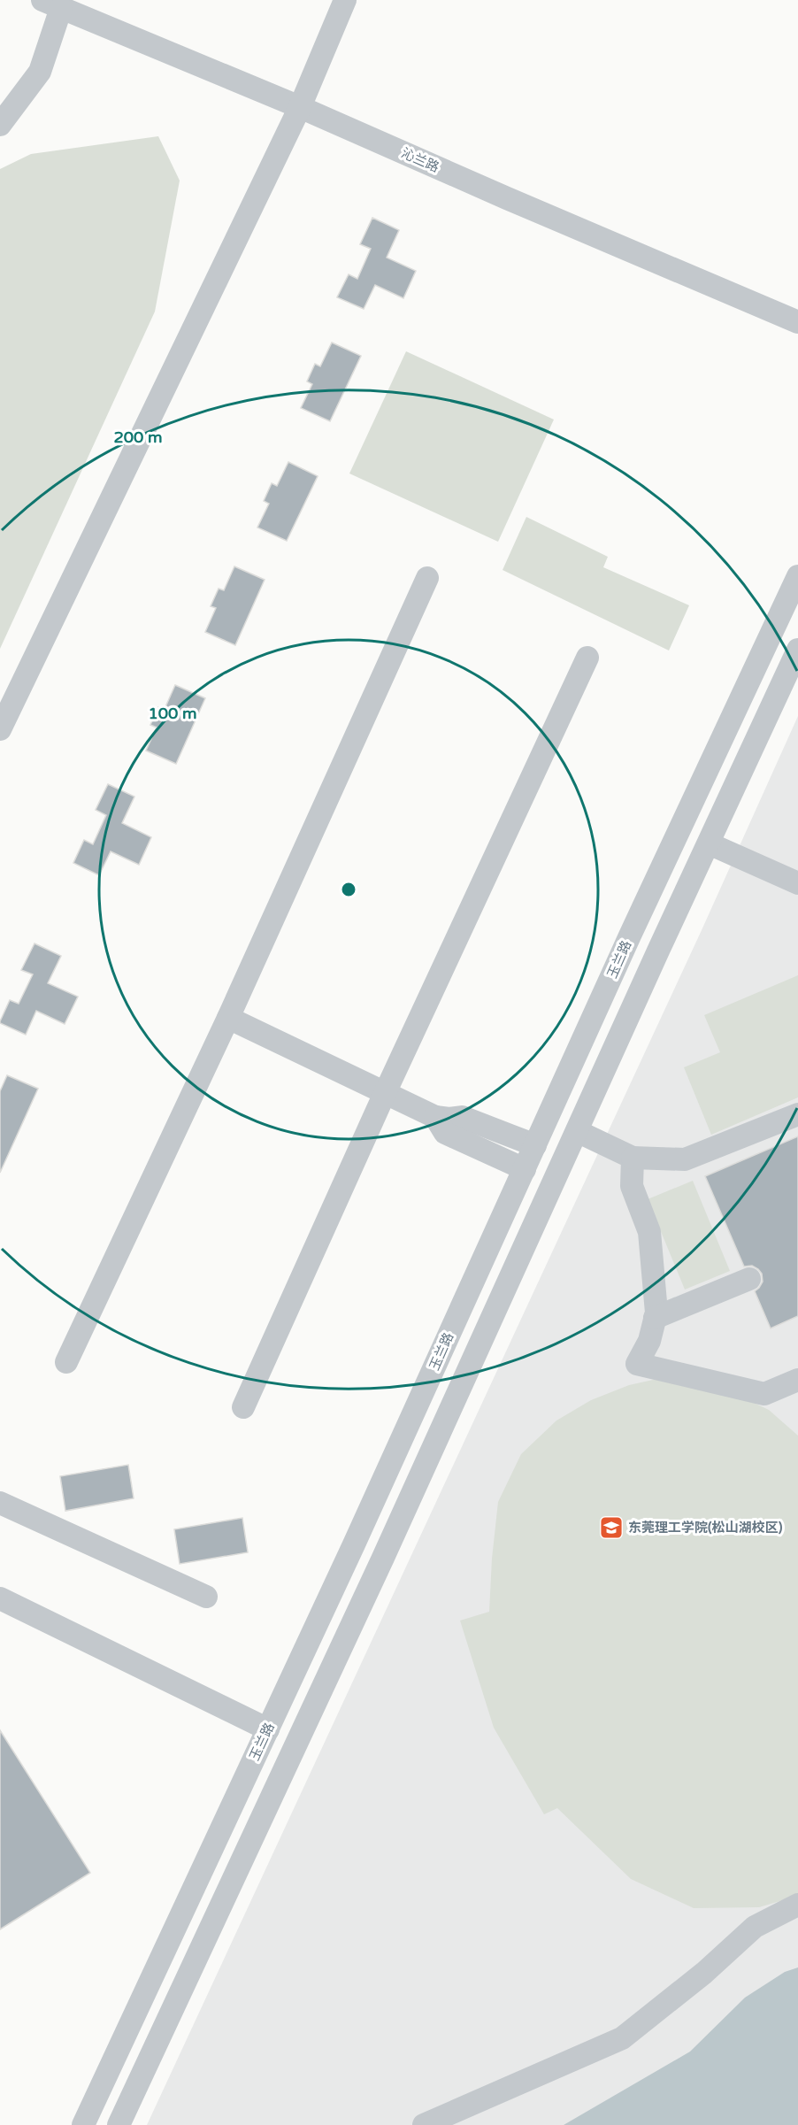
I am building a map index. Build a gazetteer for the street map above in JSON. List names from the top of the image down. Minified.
{"streets":{"street":["沁兰路","玉兰路"]},"places":{"school or university":["东莞理工学院(松山湖校区)"]},"rings":["200 m","100 m"]}
